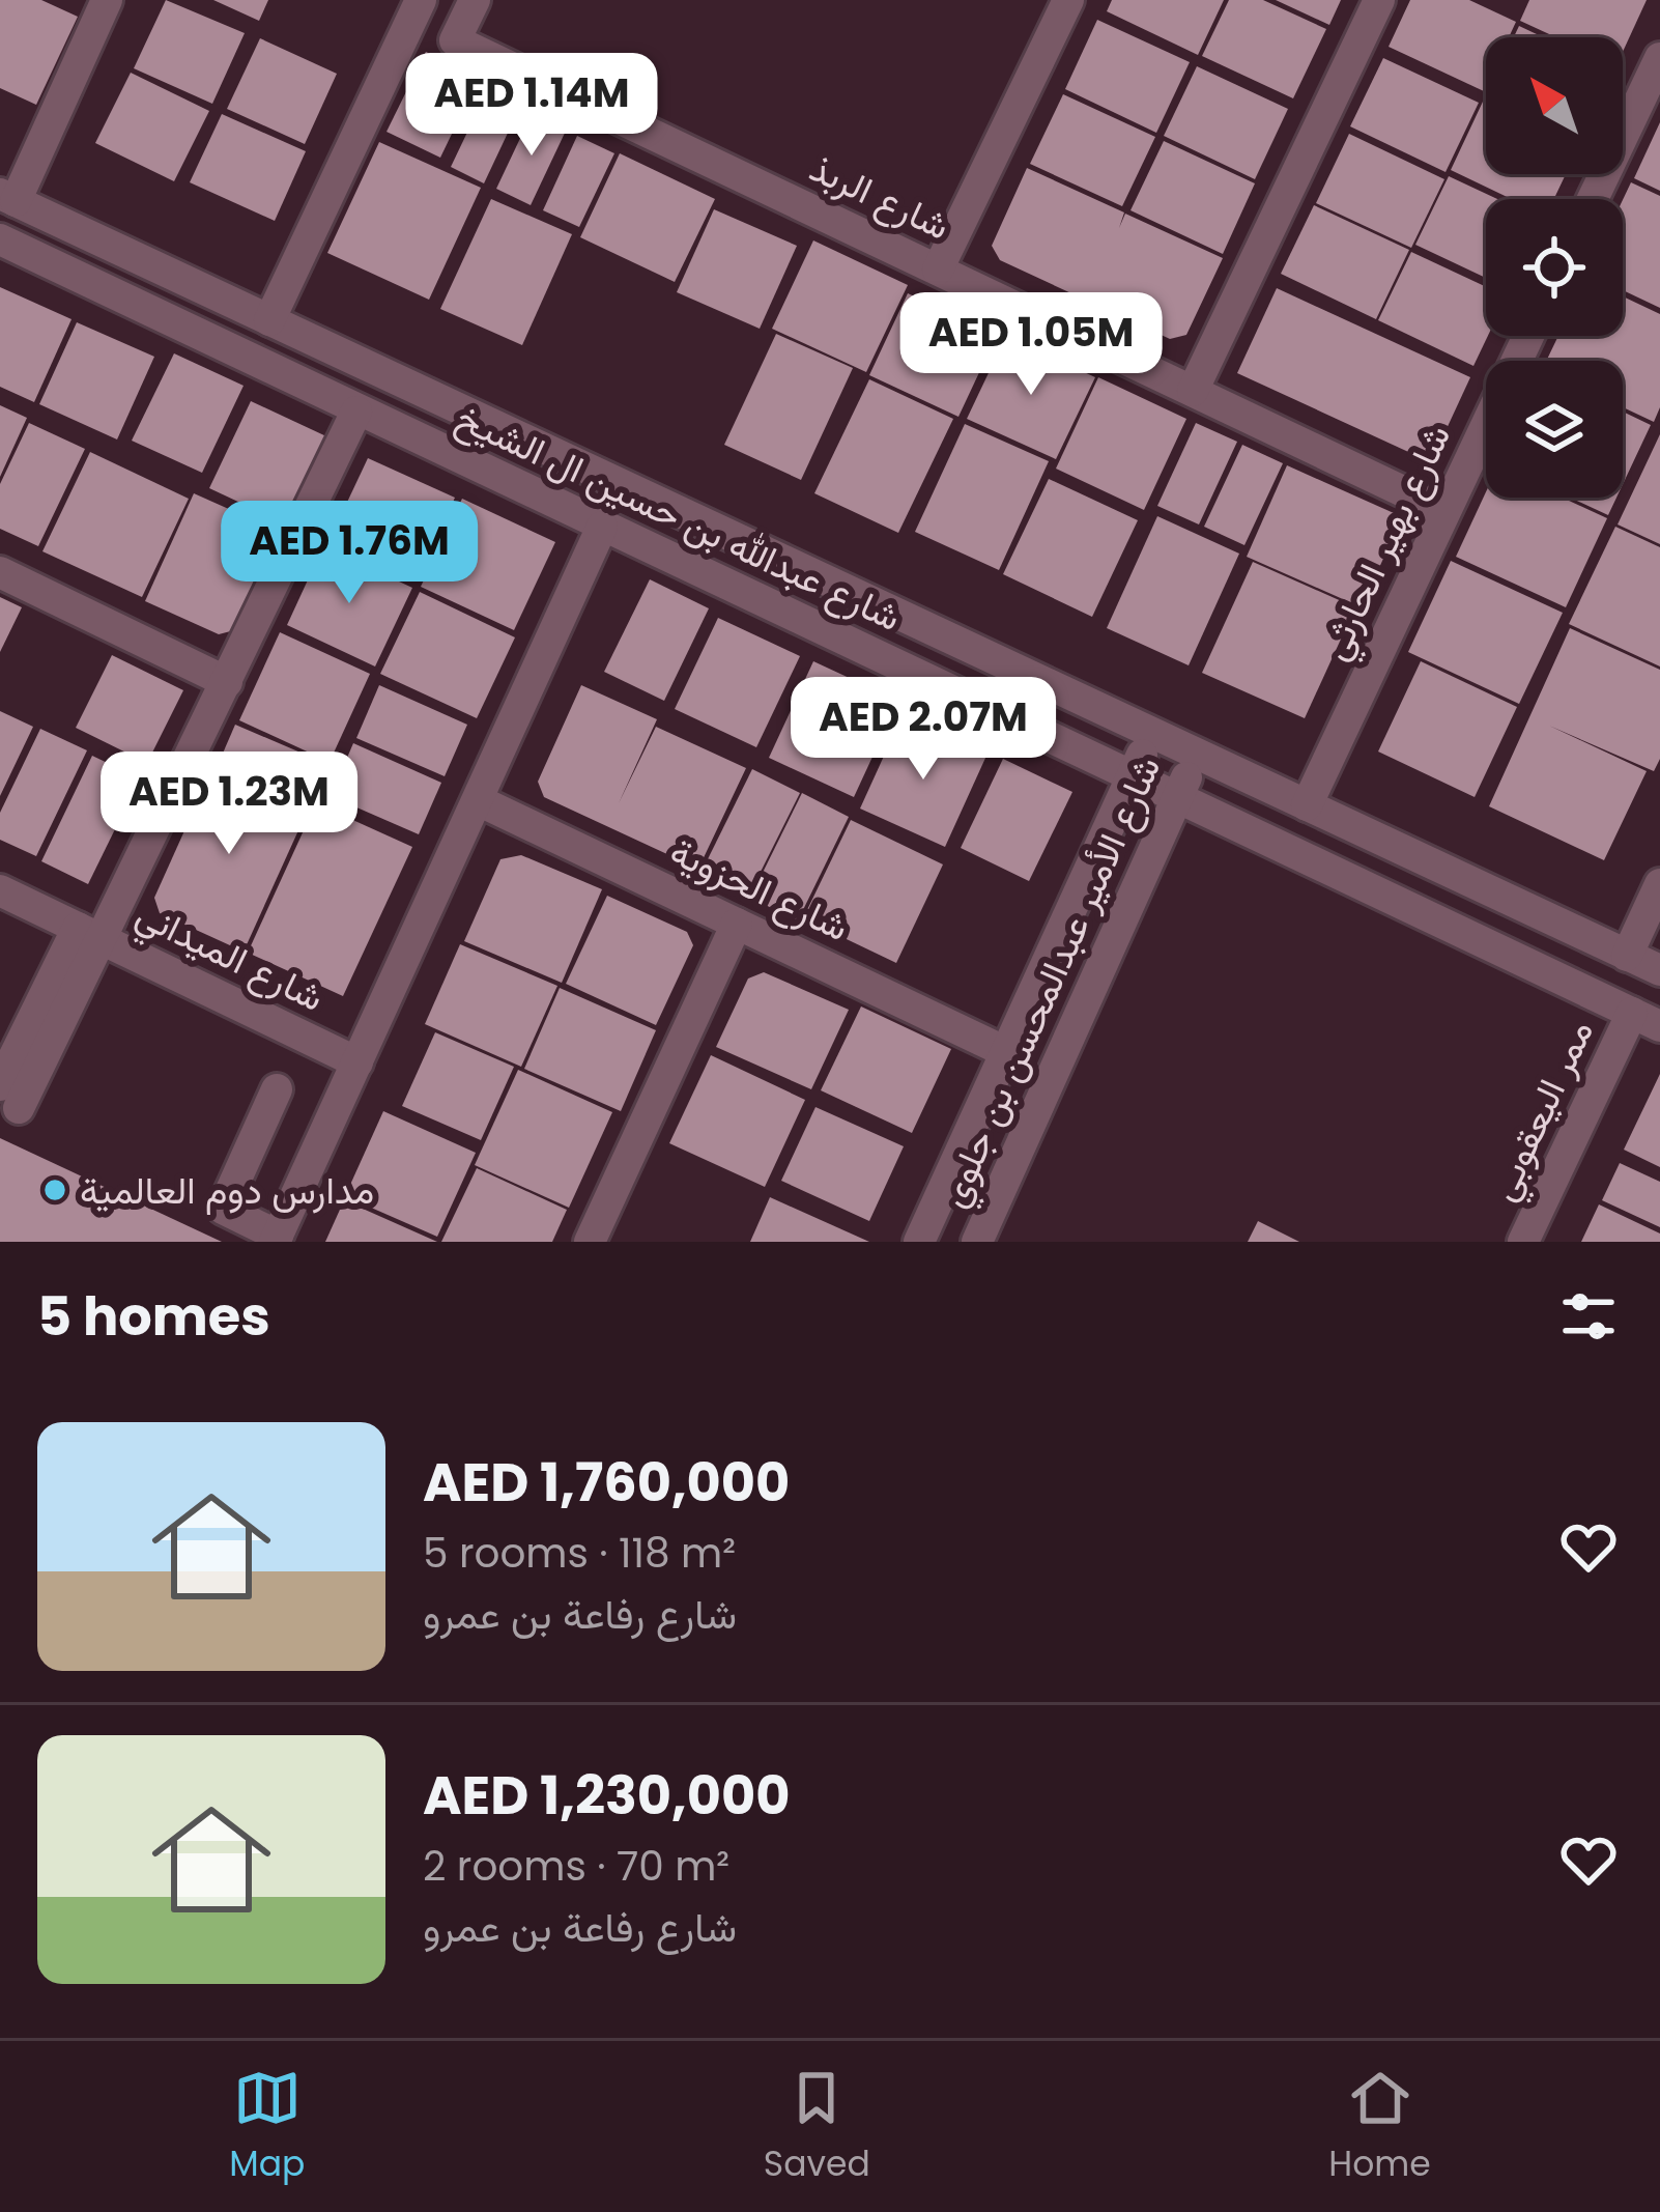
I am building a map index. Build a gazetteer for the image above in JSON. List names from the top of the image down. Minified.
{"streets":{"street":["شارع الربذ","شارع عبدالله بن حسين ال الشيخ","شارع بهير الحارثي","شارع الحزوية","شارع الميداني","شارع الأمير عبدالمحسن بن جلوي","ممر اليعقوبي"]},"crossings":[["شارع الربذ","شارع بهير الحارثي"],["شارع عبدالله بن حسين ال الشيخ","شارع بهير الحارثي"],["شارع عبدالله بن حسين ال الشيخ","شارع الأمير عبدالمحسن بن جلوي"],["شارع عبدالله بن حسين ال الشيخ","ممر اليعقوبي"],["شارع الحزوية","شارع الأمير عبدالمحسن بن جلوي"]],"places":["مدارس دوم العالمية"],"north":"top left","page":{"price":["AED 1.14M","AED 1.05M","AED 1.76M","AED 2.07M","AED 1.23M"],"heading":"5 homes","list":[{"name":"AED 1,760,000","note":"5 rooms · 118 m² · شارع رفاعة بن عمرو"},{"name":"AED 1,230,000","note":"2 rooms · 70 m² · شارع رفاعة بن عمرو"}],"tabs":["Map","Saved","Home"]}}
